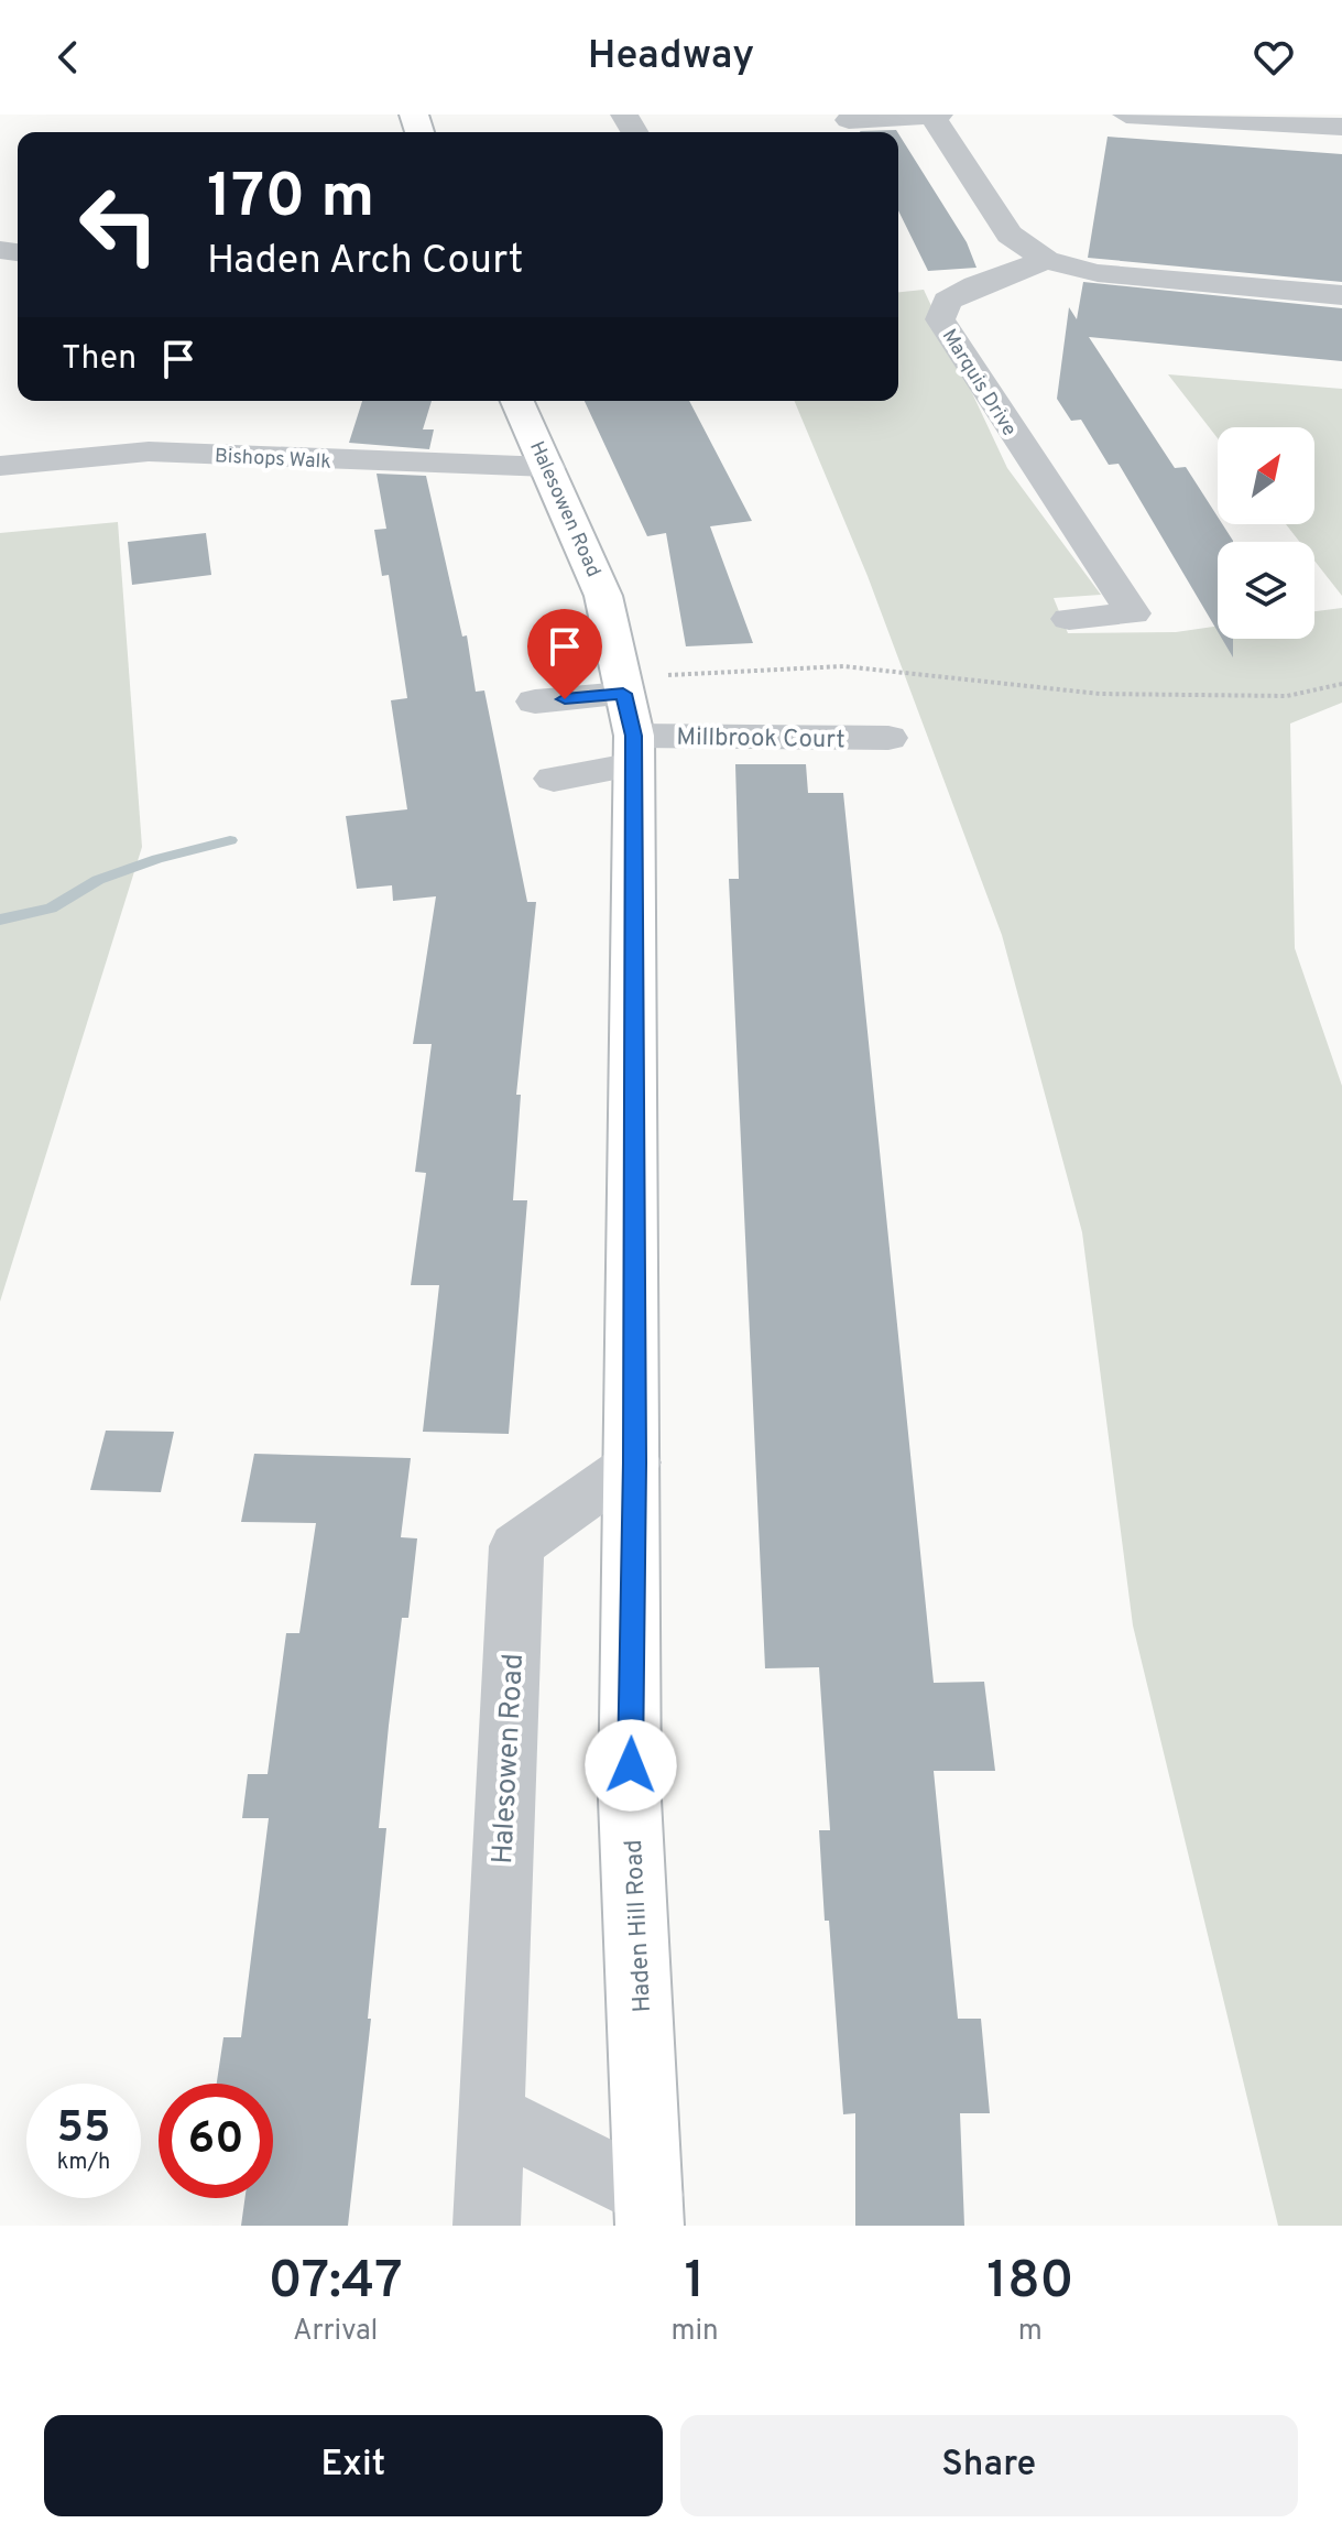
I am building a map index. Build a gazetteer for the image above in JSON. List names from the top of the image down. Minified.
{"streets":{"main road":["Halesowen Road","Haden Hill Road"],"street":["Marquis Drive","Bishops Walk","Millbrook Court"]},"crossings":[["Bishops Walk","Halesowen Road"],["Halesowen Road","Millbrook Court"],["Halesowen Road","Haden Hill Road"],["Millbrook Court","Haden Hill Road"]],"north":"top right","page":{"header":"Headway","turn":["170 m","Haden Arch Court"],"then":"Then","speed":"55 km/h","limit":"60","eta":["07:47","Arrival","1","min","180","m"],"buttons":["Exit","Share"]}}
